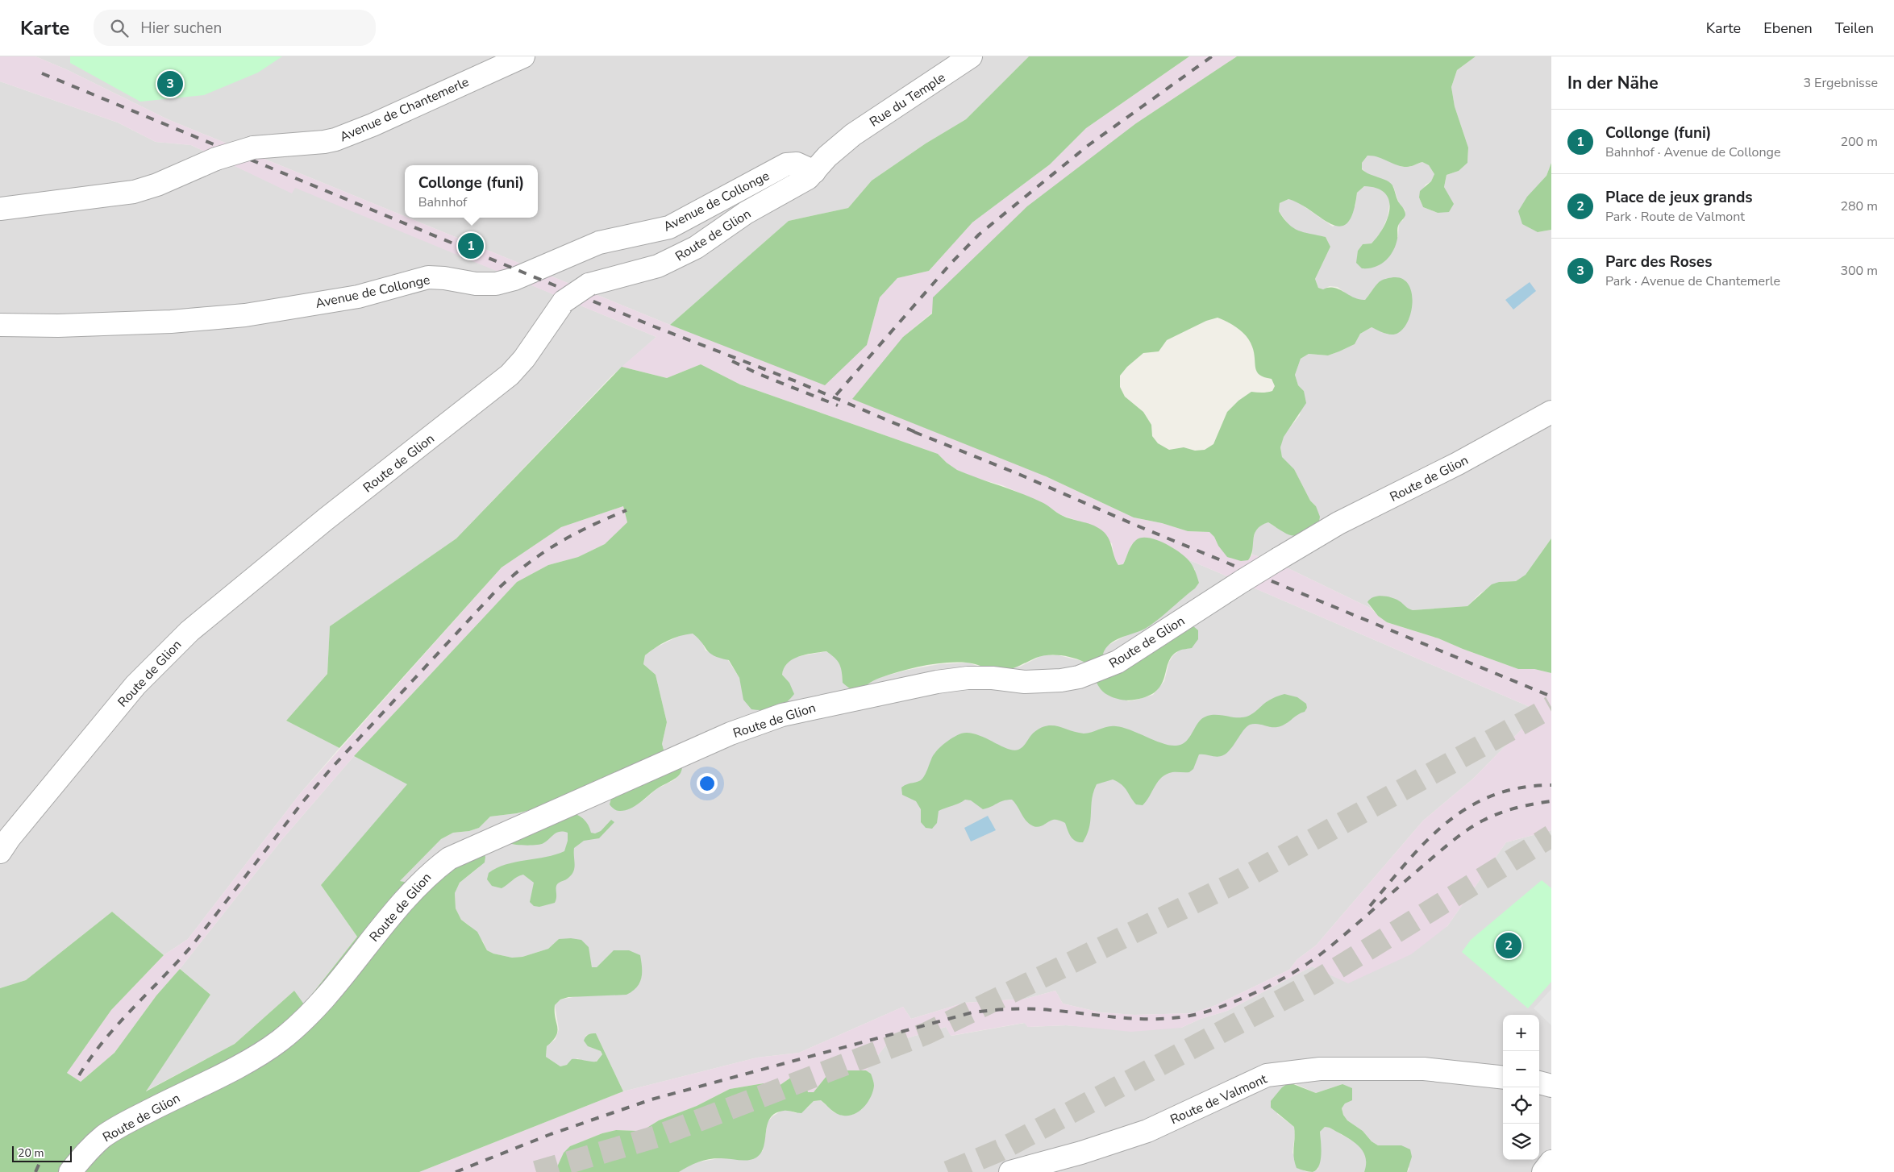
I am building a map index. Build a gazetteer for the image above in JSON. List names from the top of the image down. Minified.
{"streets":{"street":["Rue du Temple","Avenue de Chantemerle","Avenue de Collonge","Route de Glion","Route de Valmont"]},"crossings":[["Rue du Temple","Route de Glion"],["Avenue de Collonge","Route de Glion"]],"scale_bar":"20 m","page":{"header":"Karte","search":"Hier suchen","nav":["Karte","Ebenen","Teilen"],"heading":["In der Nähe","3 Ergebnisse"],"pins":["3","1","2"],"list":[{"mark":"1","name":"Collonge (funi)","note":"Bahnhof · Avenue de Collonge","value":"200 m"},{"mark":"2","name":"Place de jeux grands","note":"Park · Route de Valmont","value":"280 m"},{"mark":"3","name":"Parc des Roses","note":"Park · Avenue de Chantemerle","value":"300 m"}],"popup":["Collonge (funi)","Bahnhof"],"map_buttons":["+","−"],"scale":"20 m"}}
